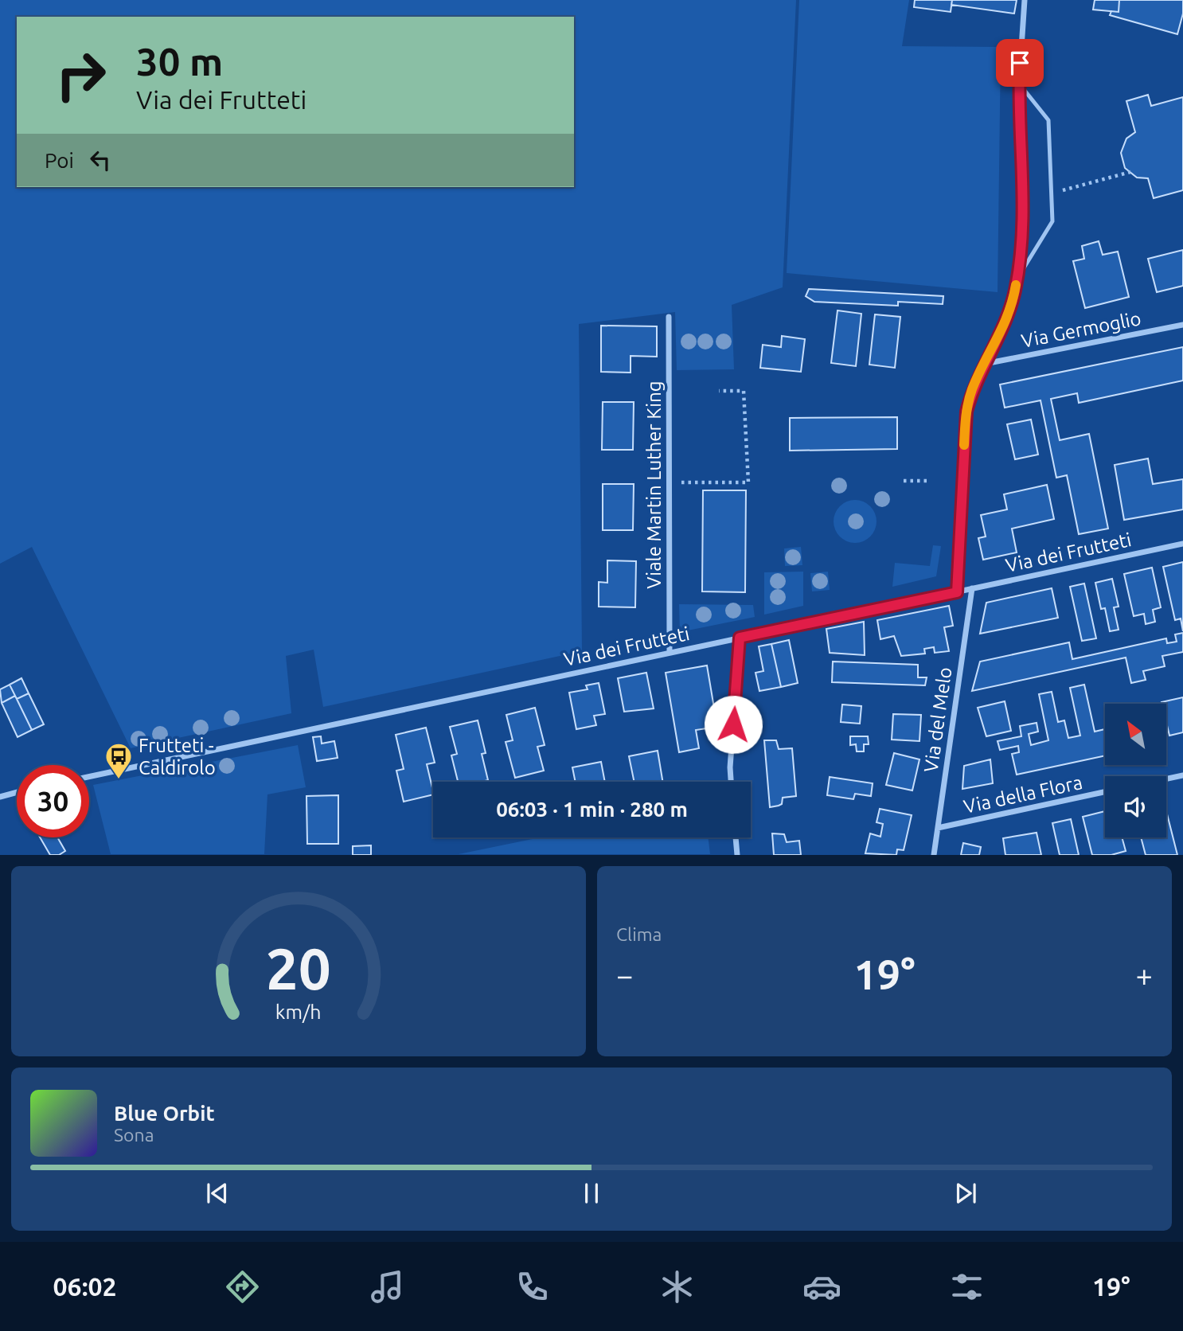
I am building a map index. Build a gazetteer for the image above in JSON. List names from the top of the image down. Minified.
{"streets":{"street":["Via Germoglio","Viale Martin Luther King","Via dei Frutteti","Via del Melo","Via della Flora"]},"crossings":[["Viale Martin Luther King","Via dei Frutteti"],["Via dei Frutteti","Via del Melo"],["Via del Melo","Via della Flora"]],"places":{"bus stop":["Frutteti - Caldirolo"]},"north":"top left","page":{"turn":["30 m","Via dei Frutteti"],"then":"Poi","limit":"30","trip":"06:03 · 1 min · 280 m","tile":"Clima","heat":["−","19°","+"],"song":["Blue Orbit","Sona"],"tabs":["06:02","19°"],"gauge":["20","km/h"]}}
